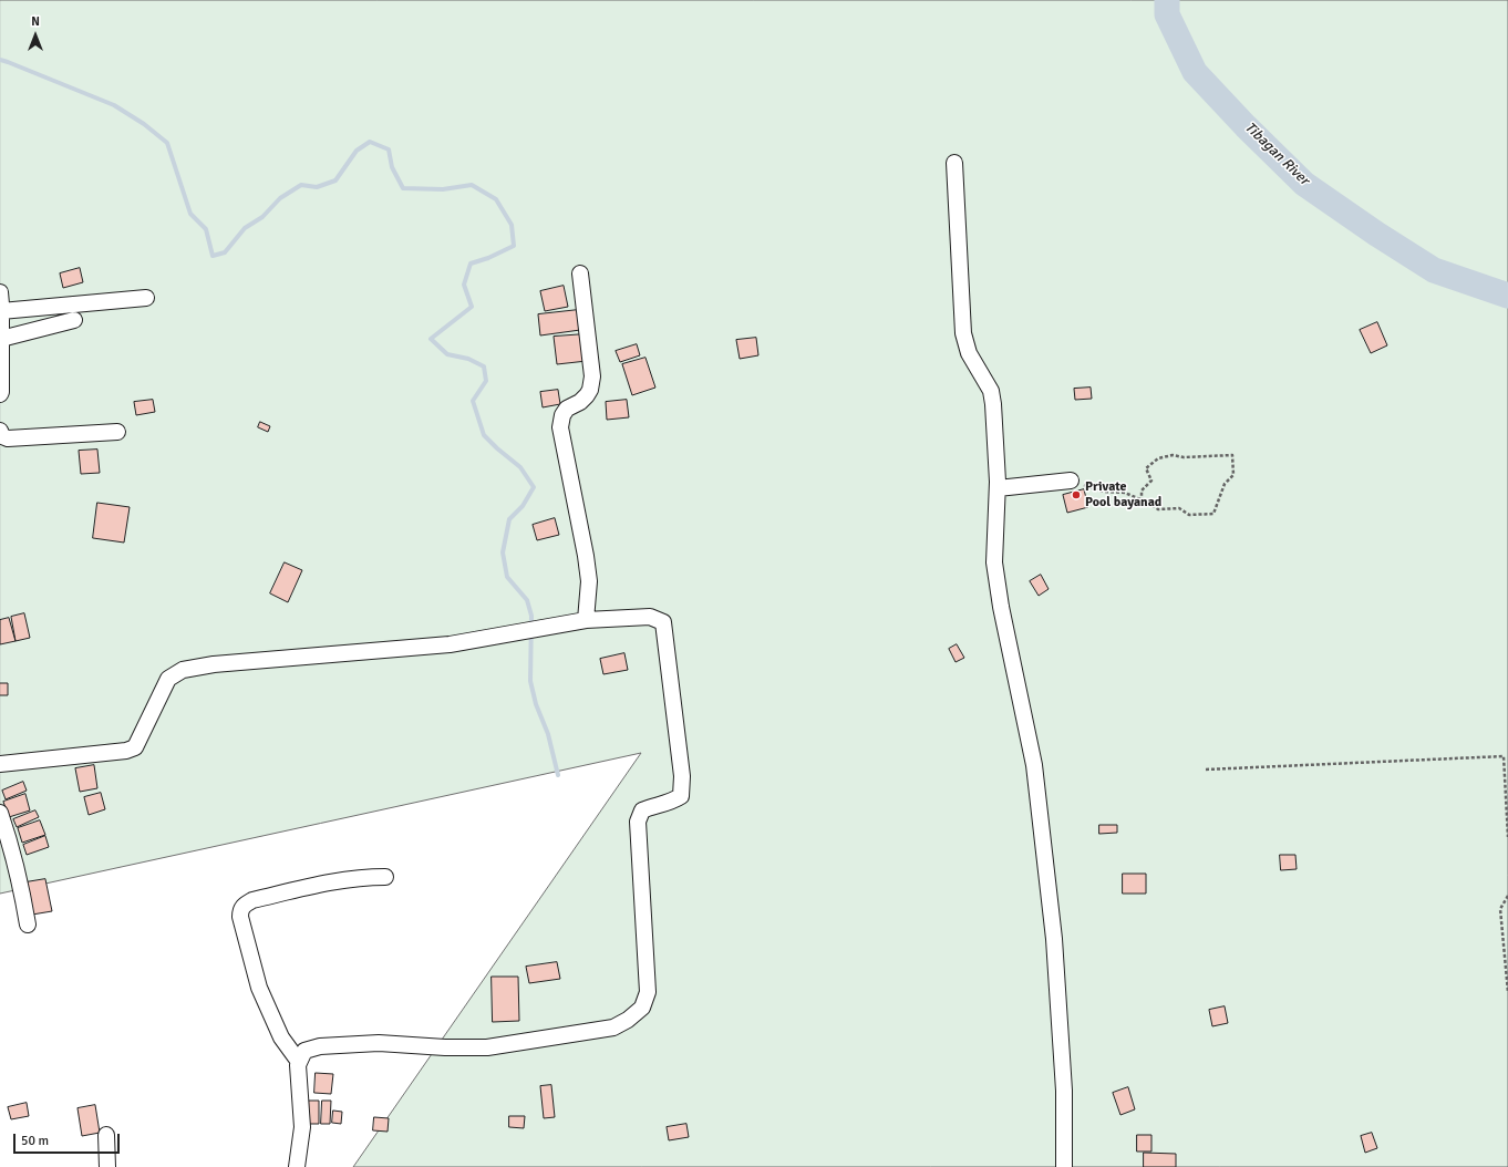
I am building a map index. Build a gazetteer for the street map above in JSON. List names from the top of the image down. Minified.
{"water":["Tibagan River"],"places":["Private Pool bayanad"],"scale_bar":"50 m","north":"top"}
